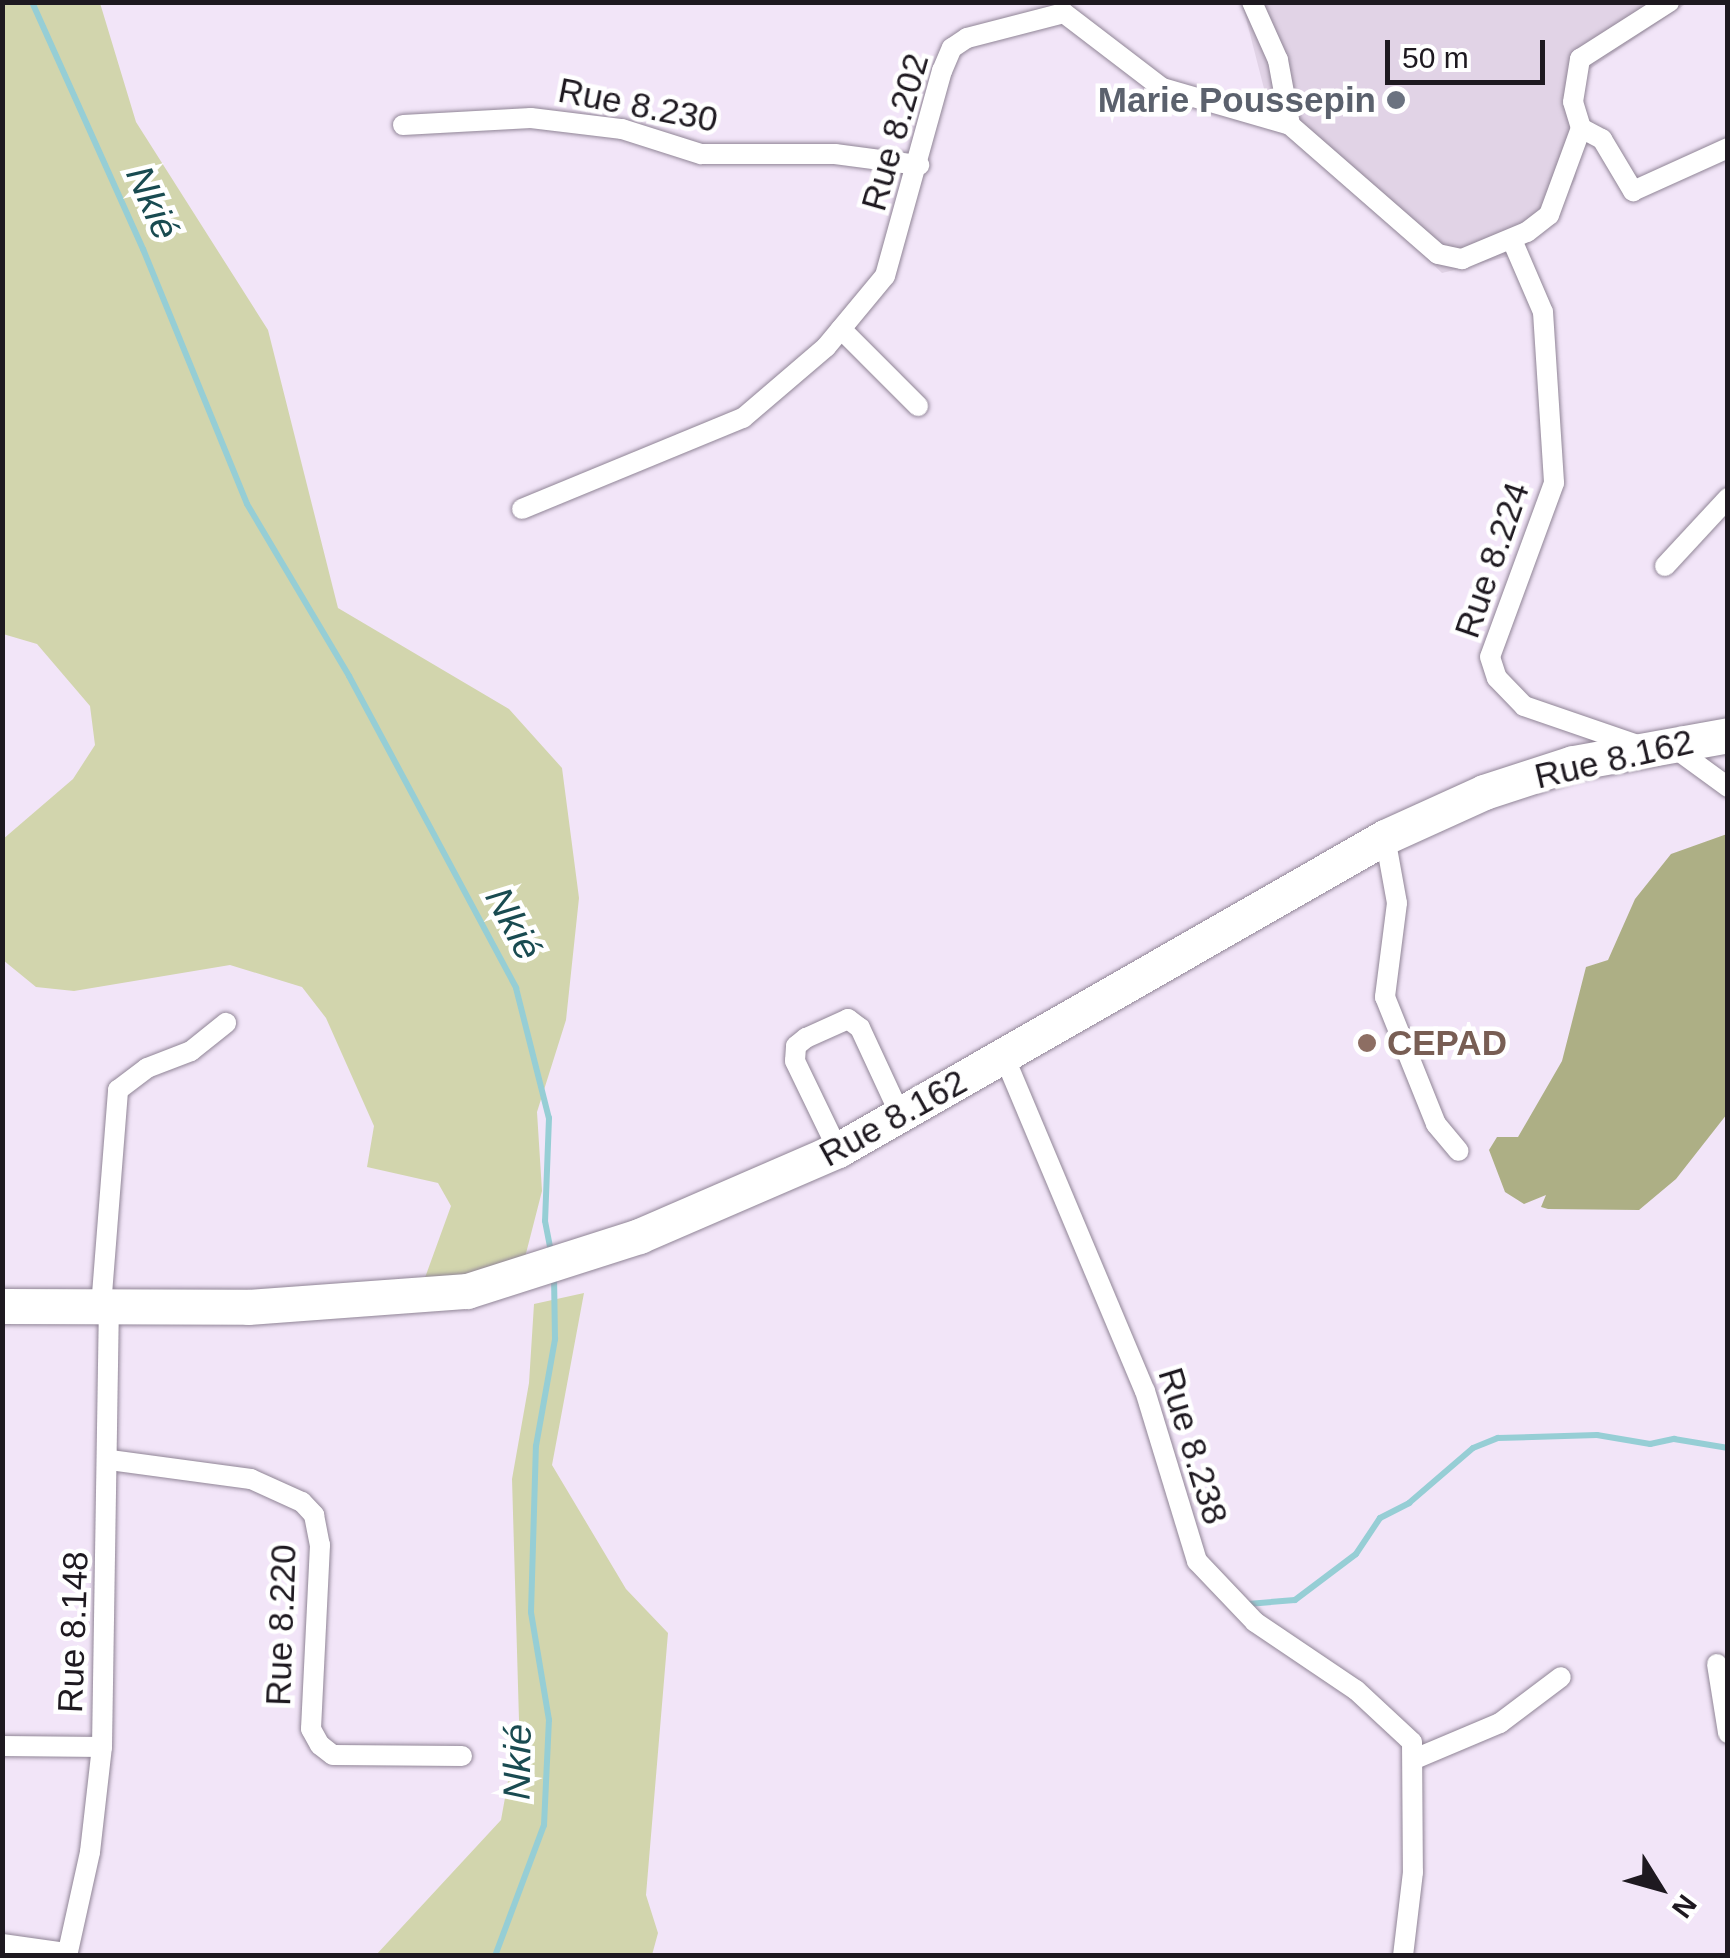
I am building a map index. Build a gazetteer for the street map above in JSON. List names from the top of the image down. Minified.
{"streets":{"highway":["Rue 8.162"],"street":["Rue 8.230","Rue 8.202","Rue 8.224","Rue 8.238","Rue 8.220","Rue 8.148"]},"crossings":[["Rue 8.230","Rue 8.202"],["Rue 8.202","Rue 8.224"],["Rue 8.224","Rue 8.162"],["Rue 8.162","Rue 8.238"],["Rue 8.162","Rue 8.148"],["Rue 8.220","Rue 8.148"]],"water":["Nkié"],"places":["Marie Poussepin","CEPAD"],"scale_bar":"50 m","north":"bottom right"}
